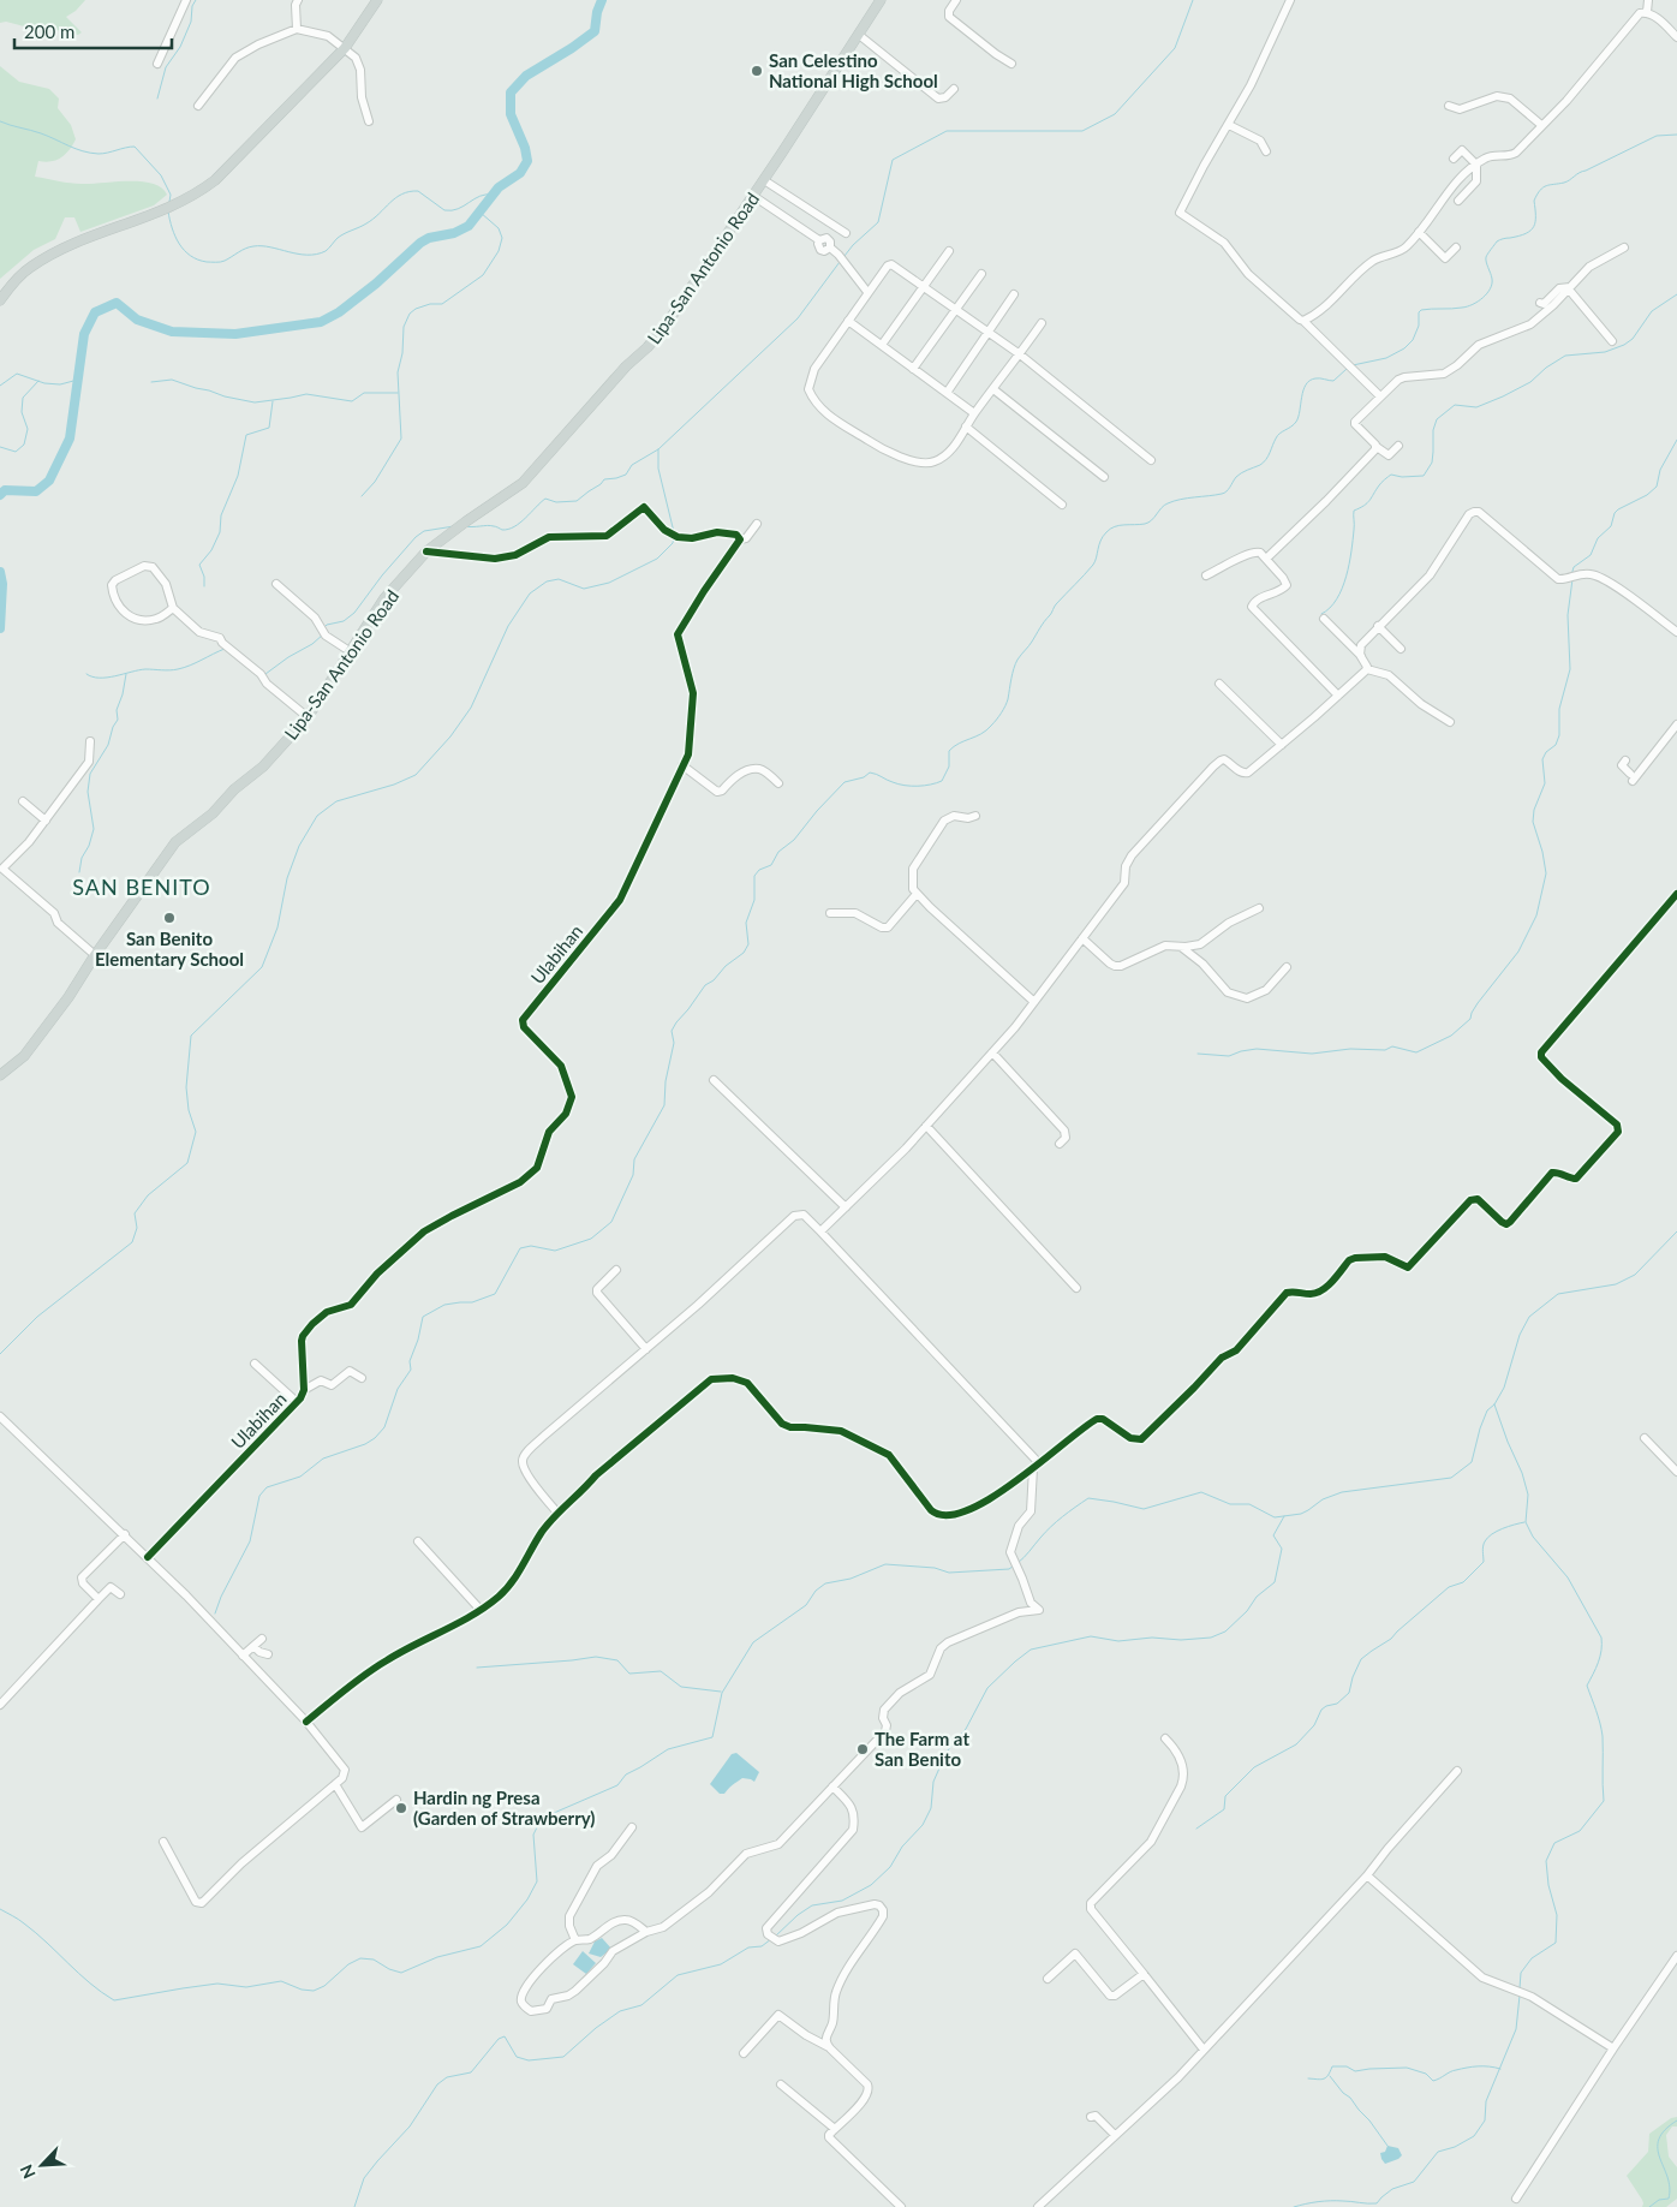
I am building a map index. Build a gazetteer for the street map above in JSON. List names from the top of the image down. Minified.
{"streets":{"main road":["Lipa-San Antonio Road"],"street":["Ulabihan"]},"districts":["SAN BENITO"],"places":["San Celestino National High School","San Benito Elementary School","The Farm at San Benito","Hardin ng Presa (Garden of Strawberry)"],"scale_bar":"200 m","north":"bottom left"}
